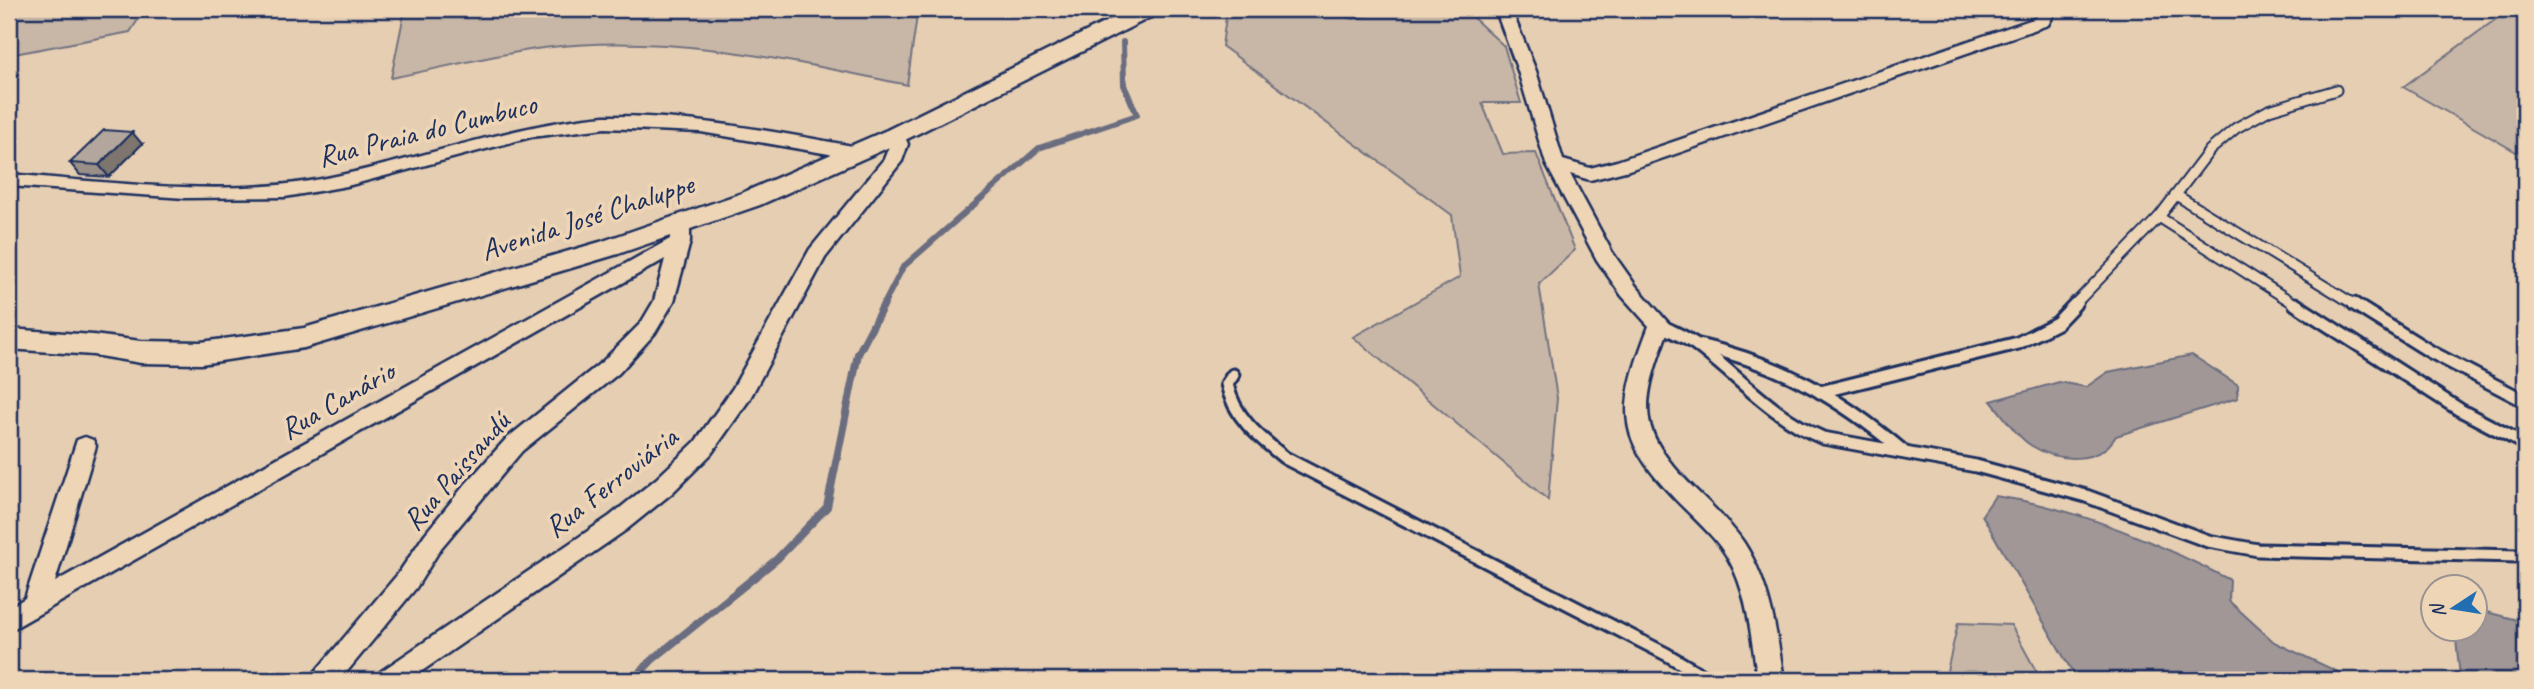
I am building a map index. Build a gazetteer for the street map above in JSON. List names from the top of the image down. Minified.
{"streets":{"street":["Rua Praia do Cumbuco","Avenida José Chaluppe","Rua Canário","Rua Paissandú","Rua Ferroviária"]},"crossings":[["Rua Praia do Cumbuco","Avenida José Chaluppe"],["Avenida José Chaluppe","Rua Canário"],["Avenida José Chaluppe","Rua Paissandú"],["Avenida José Chaluppe","Rua Ferroviária"],["Rua Canário","Rua Paissandú"]],"north":"left"}
